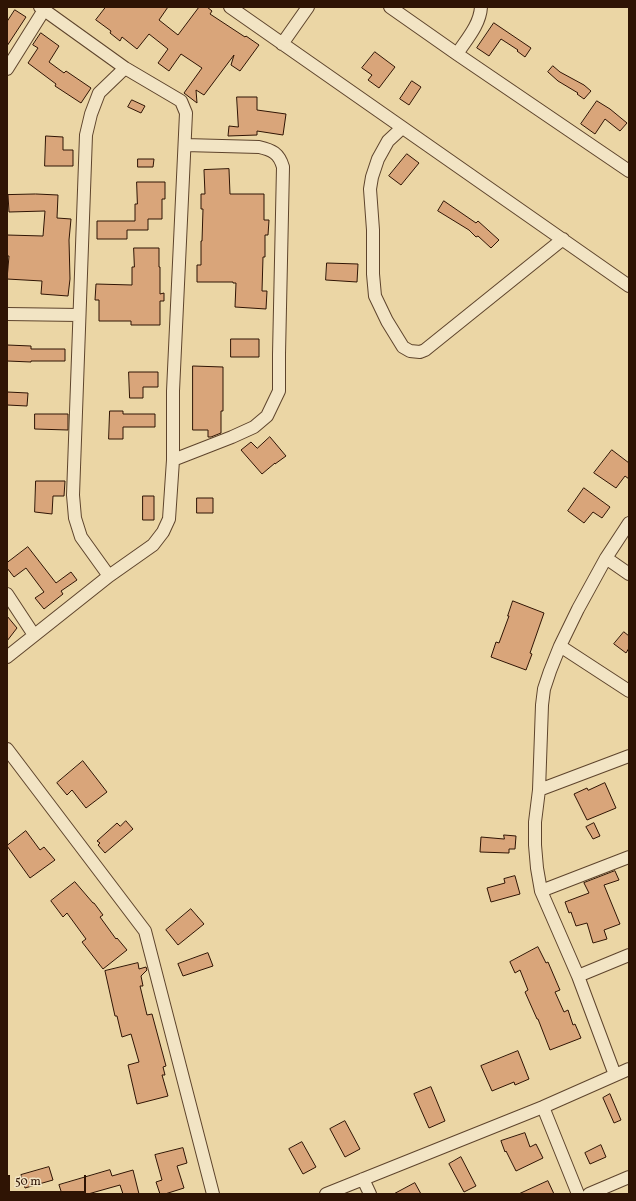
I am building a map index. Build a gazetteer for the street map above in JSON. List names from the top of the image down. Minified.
{"scale_bar":"50 m"}
